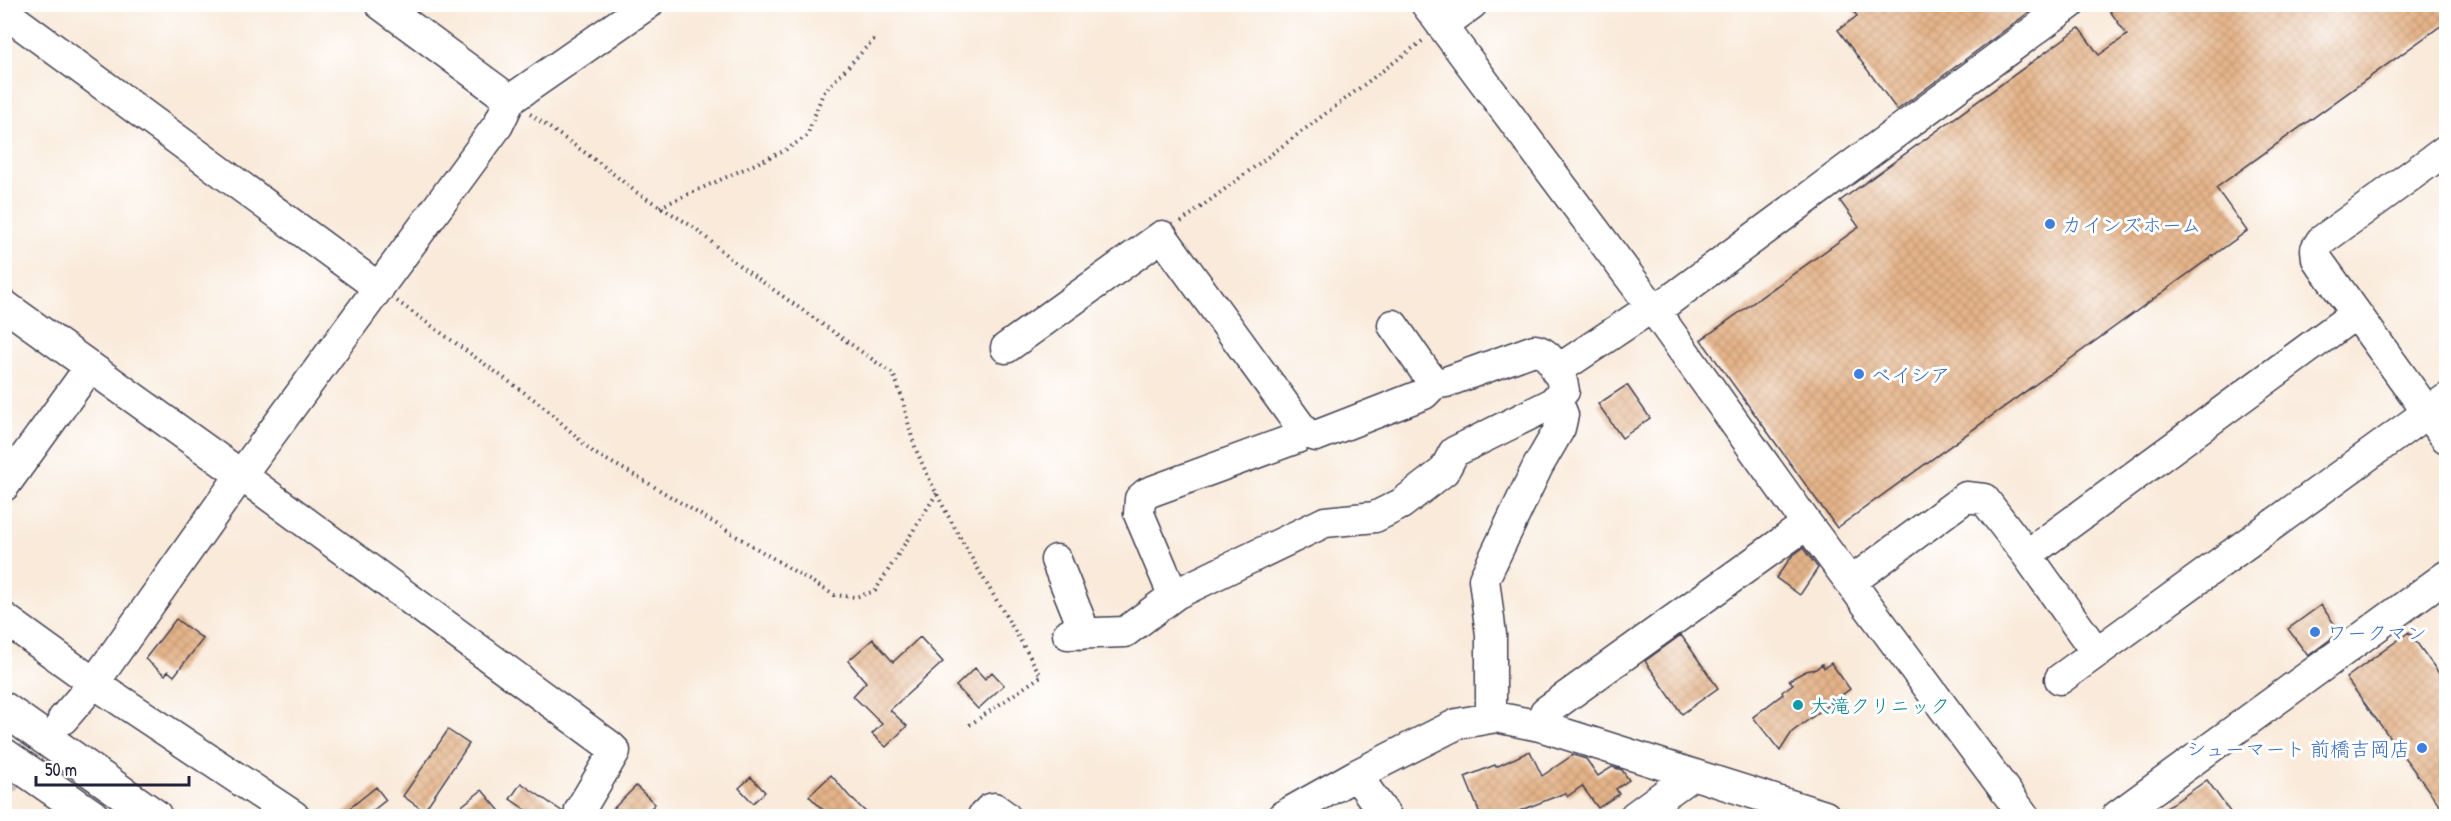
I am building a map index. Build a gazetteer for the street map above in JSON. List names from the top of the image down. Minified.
{"places":["カインズホーム","ベイシア","ワークマン","大滝クリニック","シューマート 前橋吉岡店"],"scale_bar":"50 m"}
